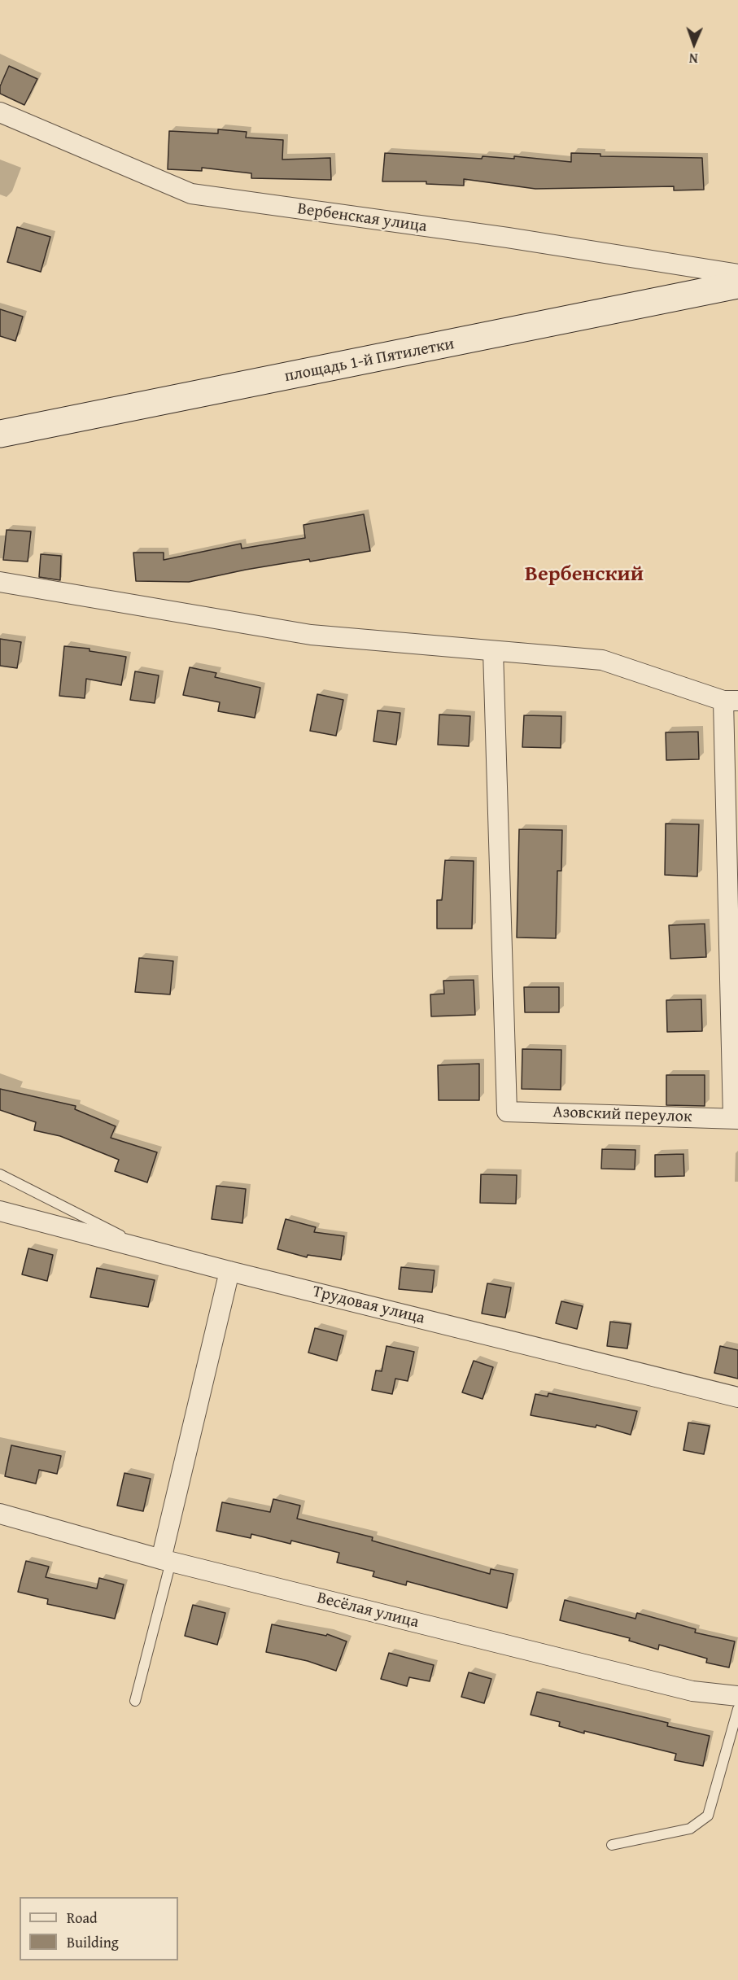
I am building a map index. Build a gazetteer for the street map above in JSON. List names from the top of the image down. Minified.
{"streets":{"main road":["площадь 1-й Пятилетки"],"street":["Вербенская улица","Азовский переулок","Трудовая улица","Весёлая улица"]},"districts":["Вербенский"],"legend":["Road","Building"],"north":"bottom"}
